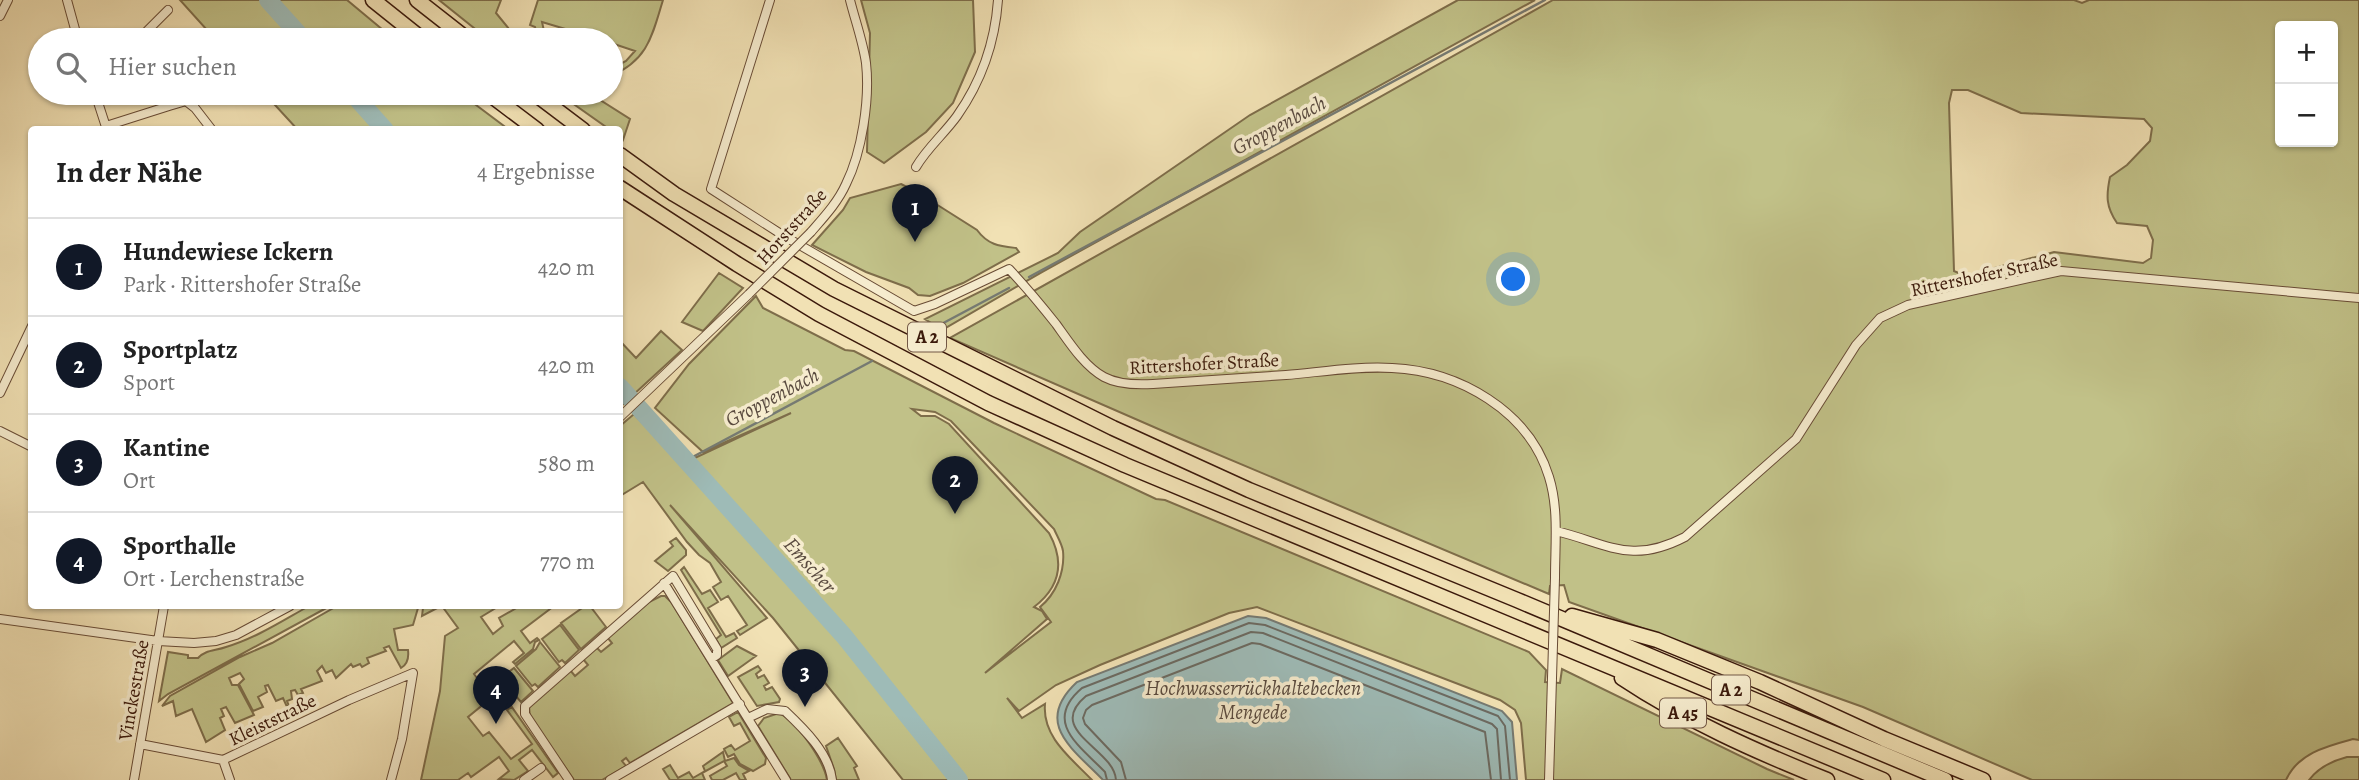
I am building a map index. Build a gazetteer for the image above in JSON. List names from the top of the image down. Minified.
{"streets":{"highway":["A 2","A 45"],"street":["Horststraße","Rittershofer Straße","Vinckestraße","Kleiststraße"]},"crossings":[["A 2","A 45"],["Vinckestraße","Kleiststraße"]],"water":["Groppenbach","Emscher","Hochwasserrückhaltebecken Mengede"],"page":{"map_buttons":["+","−"],"search":"Hier suchen","heading":["In der Nähe","4 Ergebnisse"],"pins":["1","2","3","4"],"list":[{"mark":"1","name":"Hundewiese Ickern","note":"Park · Rittershofer Straße","value":"420 m"},{"mark":"2","name":"Sportplatz","note":"Sport","value":"420 m"},{"mark":"3","name":"Kantine","note":"Ort","value":"580 m"},{"mark":"4","name":"Sporthalle","note":"Ort · Lerchenstraße","value":"770 m"}]}}
